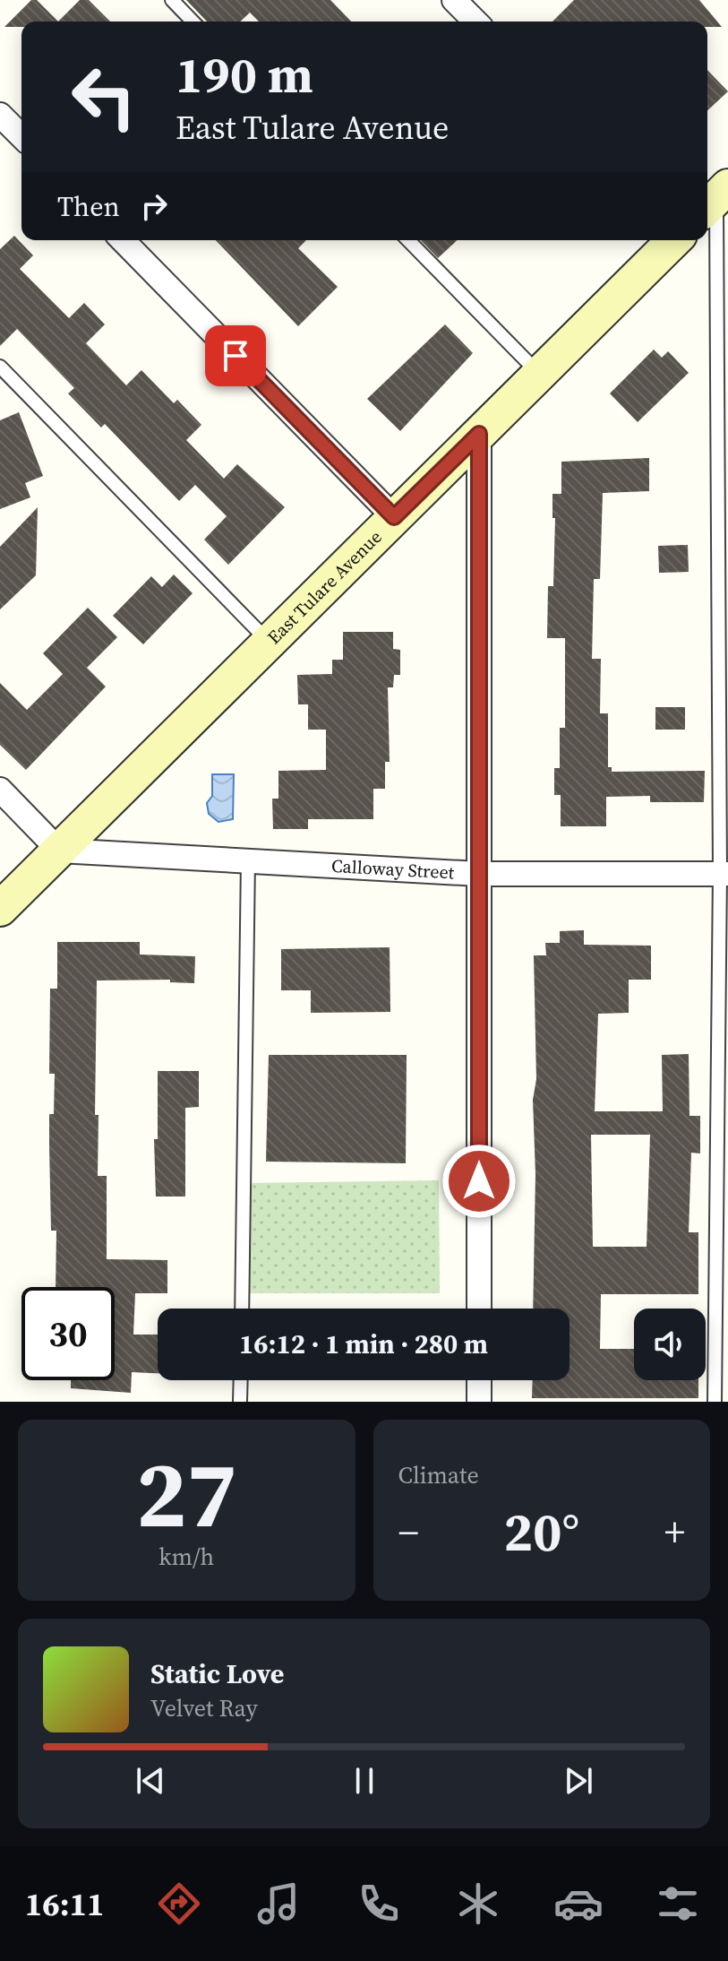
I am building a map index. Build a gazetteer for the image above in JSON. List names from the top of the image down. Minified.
{"streets":{"street":["East Tulare Avenue","Calloway Street"]},"crossings":[["East Tulare Avenue","Calloway Street"]],"page":{"turn":["190 m","East Tulare Avenue"],"then":"Then","limit":"30","trip":"16:12 · 1 min · 280 m","tile":[["27","km/h"],"Climate"],"heat":["−","20°","+"],"song":["Static Love","Velvet Ray"],"tabs":"16:11"}}
